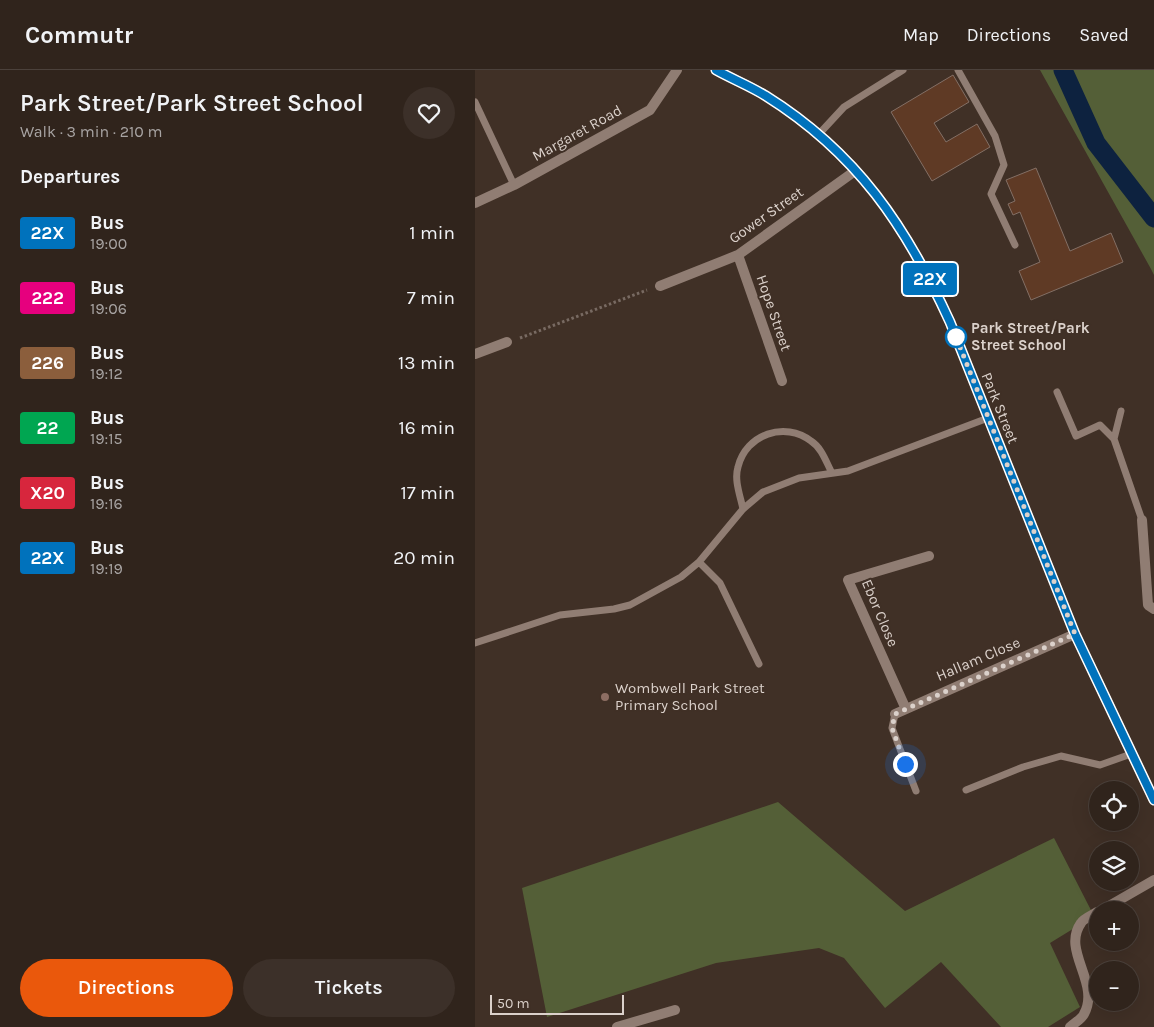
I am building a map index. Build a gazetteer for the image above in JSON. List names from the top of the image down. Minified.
{"streets":{"street":["Margaret Road","Gower Street","Hope Street","Park Street","Ebor Close","Hallam Close"]},"crossings":[["Gower Street","Hope Street"],["Gower Street","Park Street"],["Park Street","Hallam Close"],["Ebor Close","Hallam Close"]],"places":["Park Street/Park Street School","Wombwell Park Street Primary School"],"lines":["bus line 22X"],"scale_bar":"50 m","page":{"header":"Commutr","nav":["Map","Directions","Saved"],"heading":[["Park Street/Park Street School","Walk · 3 min · 210 m"],"Departures"],"on_map":"22X","list":[{"mark":"22X","name":"Bus","note":"19:00","value":"1 min"},{"mark":"222","name":"Bus","note":"19:06","value":"7 min"},{"mark":"226","name":"Bus","note":"19:12","value":"13 min"},{"mark":"22","name":"Bus","note":"19:15","value":"16 min"},{"mark":"X20","name":"Bus","note":"19:16","value":"17 min"},{"mark":"22X","name":"Bus","note":"19:19","value":"20 min"}],"map_buttons":["+","−"],"buttons":["Directions","Tickets"],"scale":"50 m"}}
